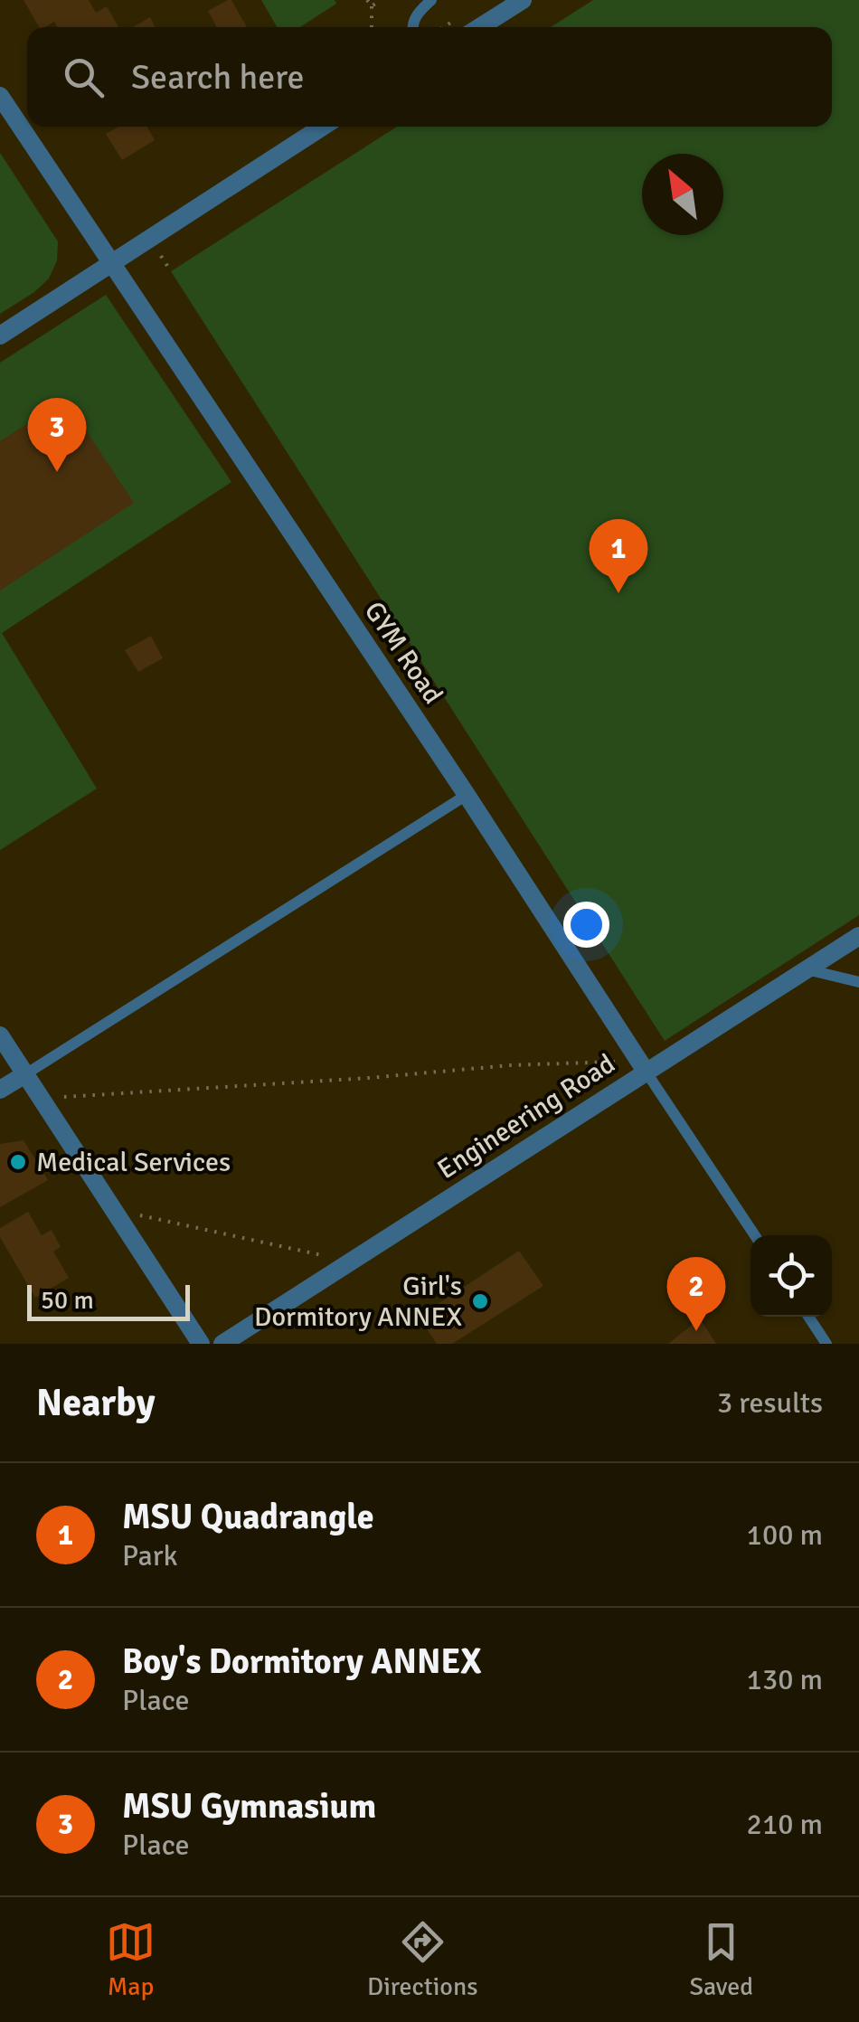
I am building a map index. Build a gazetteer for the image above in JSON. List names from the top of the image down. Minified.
{"streets":{"street":["GYM Road","Engineering Road"]},"crossings":[["GYM Road","Engineering Road"]],"places":["Medical Services","Girl's Dormitory ANNEX"],"scale_bar":"50 m","north":"top left","page":{"search":"Search here","pins":["3","1","2"],"scale":"50 m","heading":["Nearby","3 results"],"list":[{"mark":"1","name":"MSU Quadrangle","note":"Park","value":"100 m"},{"mark":"2","name":"Boy's Dormitory ANNEX","note":"Place","value":"130 m"},{"mark":"3","name":"MSU Gymnasium","note":"Place","value":"210 m"}],"nav":["Map","Directions","Saved"]}}
